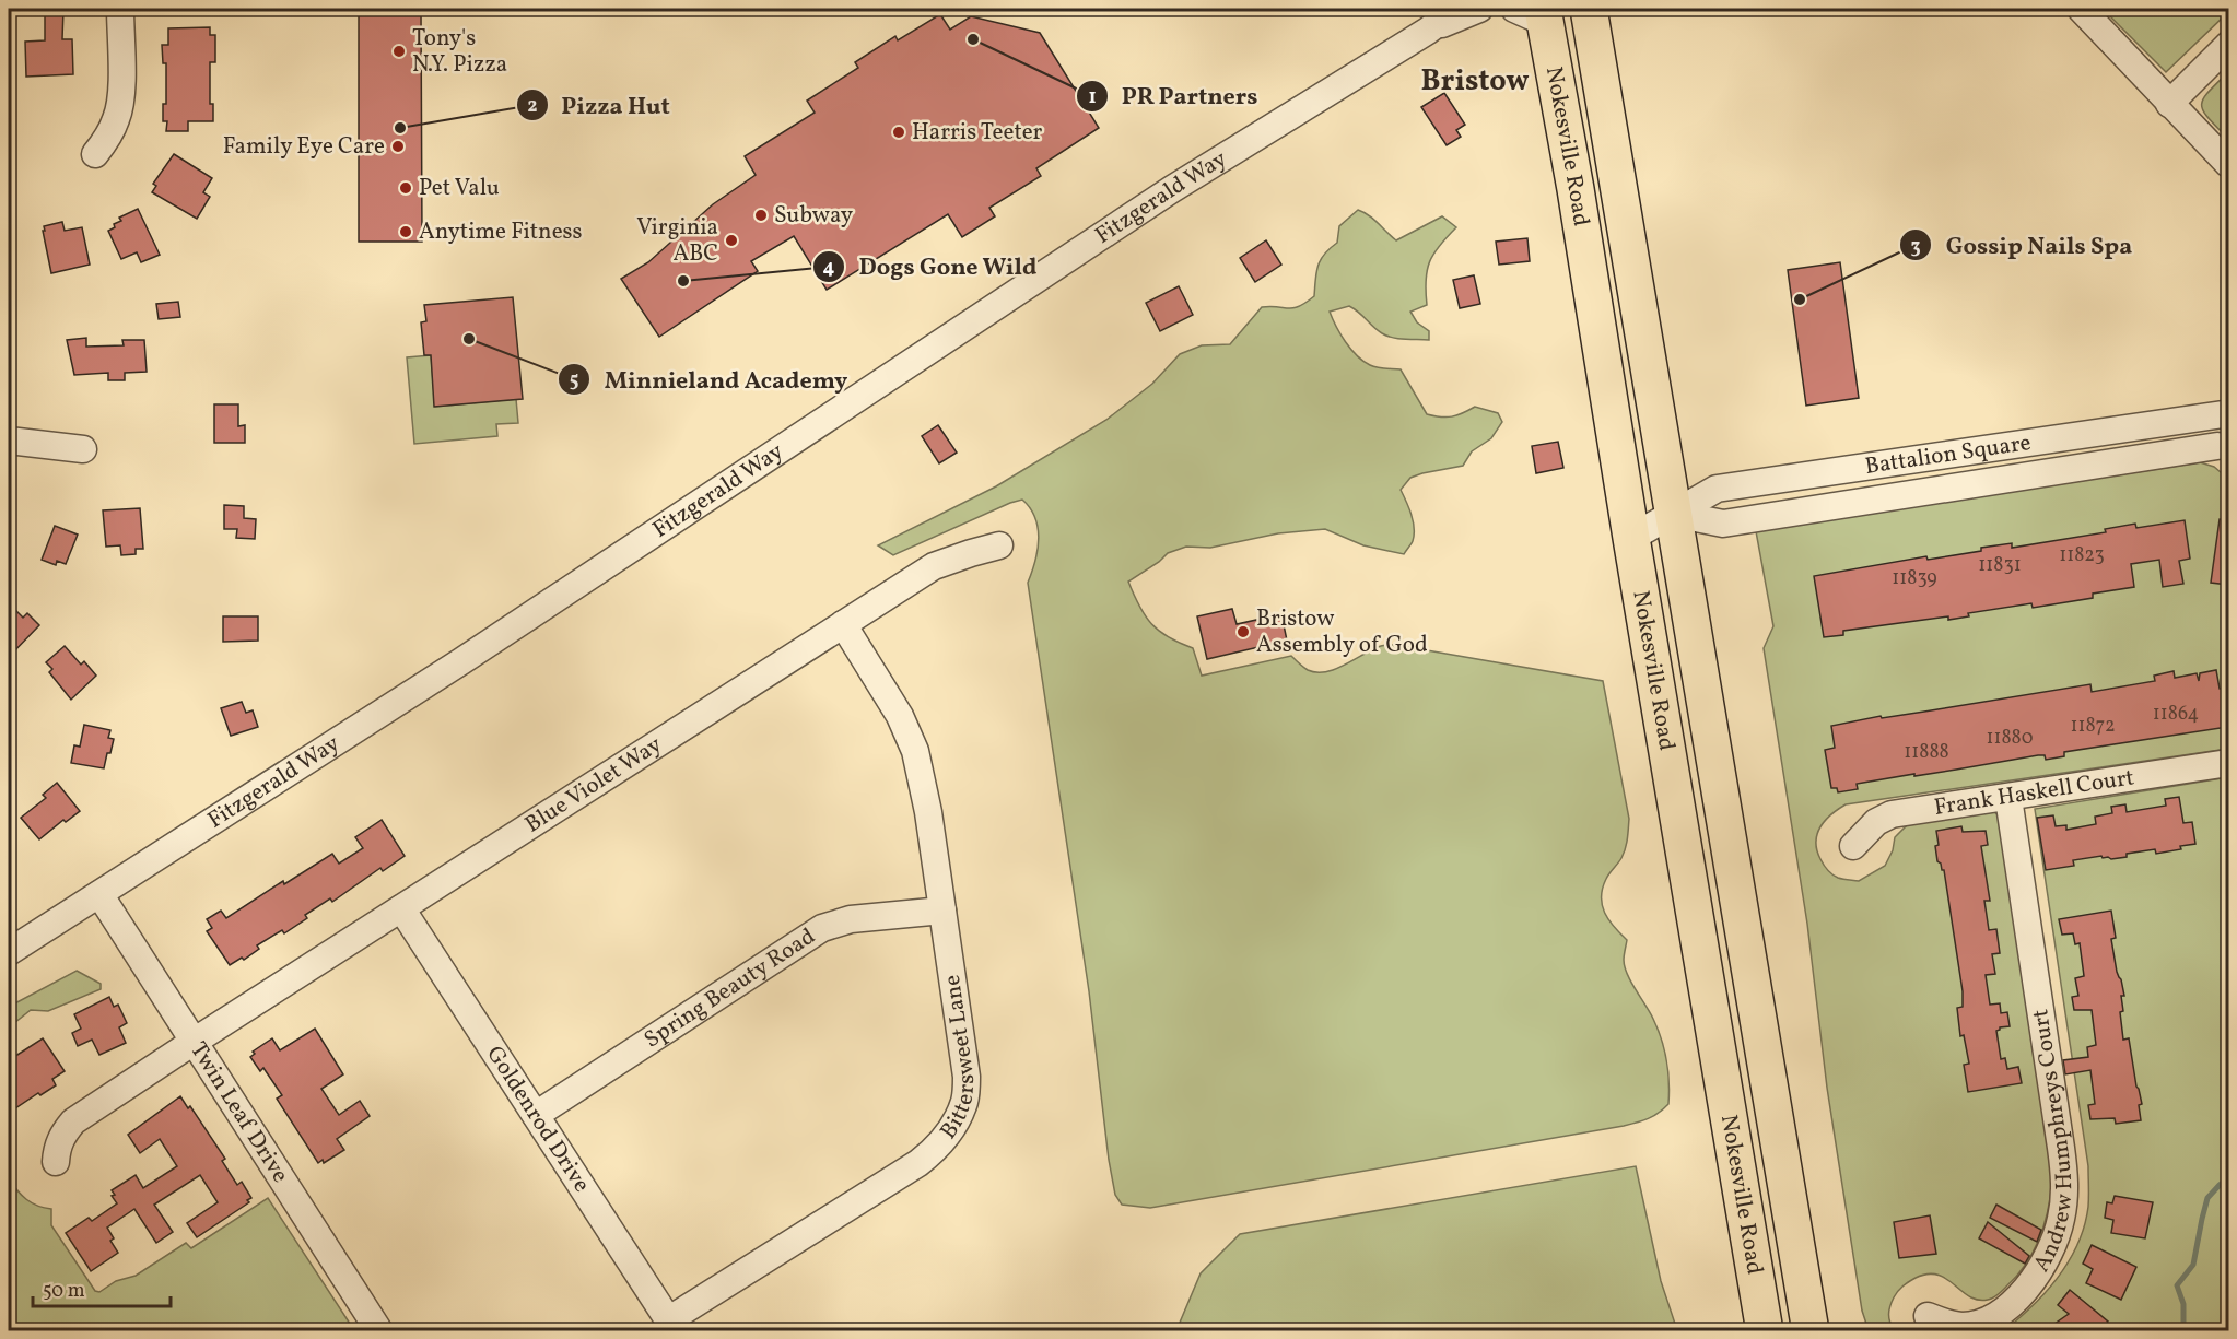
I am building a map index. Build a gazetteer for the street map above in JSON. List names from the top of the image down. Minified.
{"streets":{"highway":["Nokesville Road"],"street":["Fitzgerald Way","Battalion Square","Blue Violet Way","Frank Haskell Court","Spring Beauty Road","Bittersweet Lane","Twin Leaf Drive","Goldenrod Drive","Andrew Humphreys Court"]},"crossings":[["Nokesville Road","Battalion Square"],["Fitzgerald Way","Twin Leaf Drive"],["Blue Violet Way","Bittersweet Lane"],["Blue Violet Way","Twin Leaf Drive"],["Blue Violet Way","Goldenrod Drive"],["Frank Haskell Court","Andrew Humphreys Court"],["Spring Beauty Road","Bittersweet Lane"],["Spring Beauty Road","Goldenrod Drive"],["Bittersweet Lane","Goldenrod Drive"]],"districts":["Bristow"],"places":["PR Partners","Tony's N.Y. Pizza","Pizza Hut","Harris Teeter","Family Eye Care","Pet Valu","Subway","Anytime Fitness","Virginia ABC","Dogs Gone Wild","Gossip Nails Spa","Minnieland Academy","Bristow Assembly of God"],"house_numbers":["11823","11831","11839","11864","11872","11880","11888"],"scale_bar":"50 m"}
